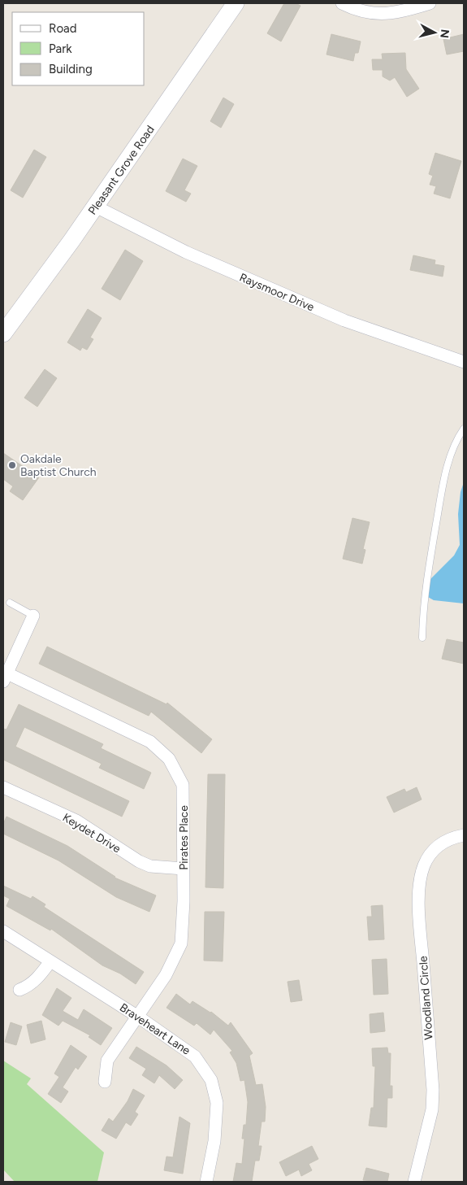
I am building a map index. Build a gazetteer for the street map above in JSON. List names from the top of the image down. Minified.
{"streets":{"street":["Pleasant Grove Road","Raysmoor Drive","Keydet Drive","Pirates Place","Woodland Circle","Braveheart Lane"]},"crossings":[["Pleasant Grove Road","Raysmoor Drive"],["Keydet Drive","Pirates Place"],["Pirates Place","Braveheart Lane"]],"places":["Oakdale Baptist Church"],"legend":["Road","Park","Building"],"north":"right"}
